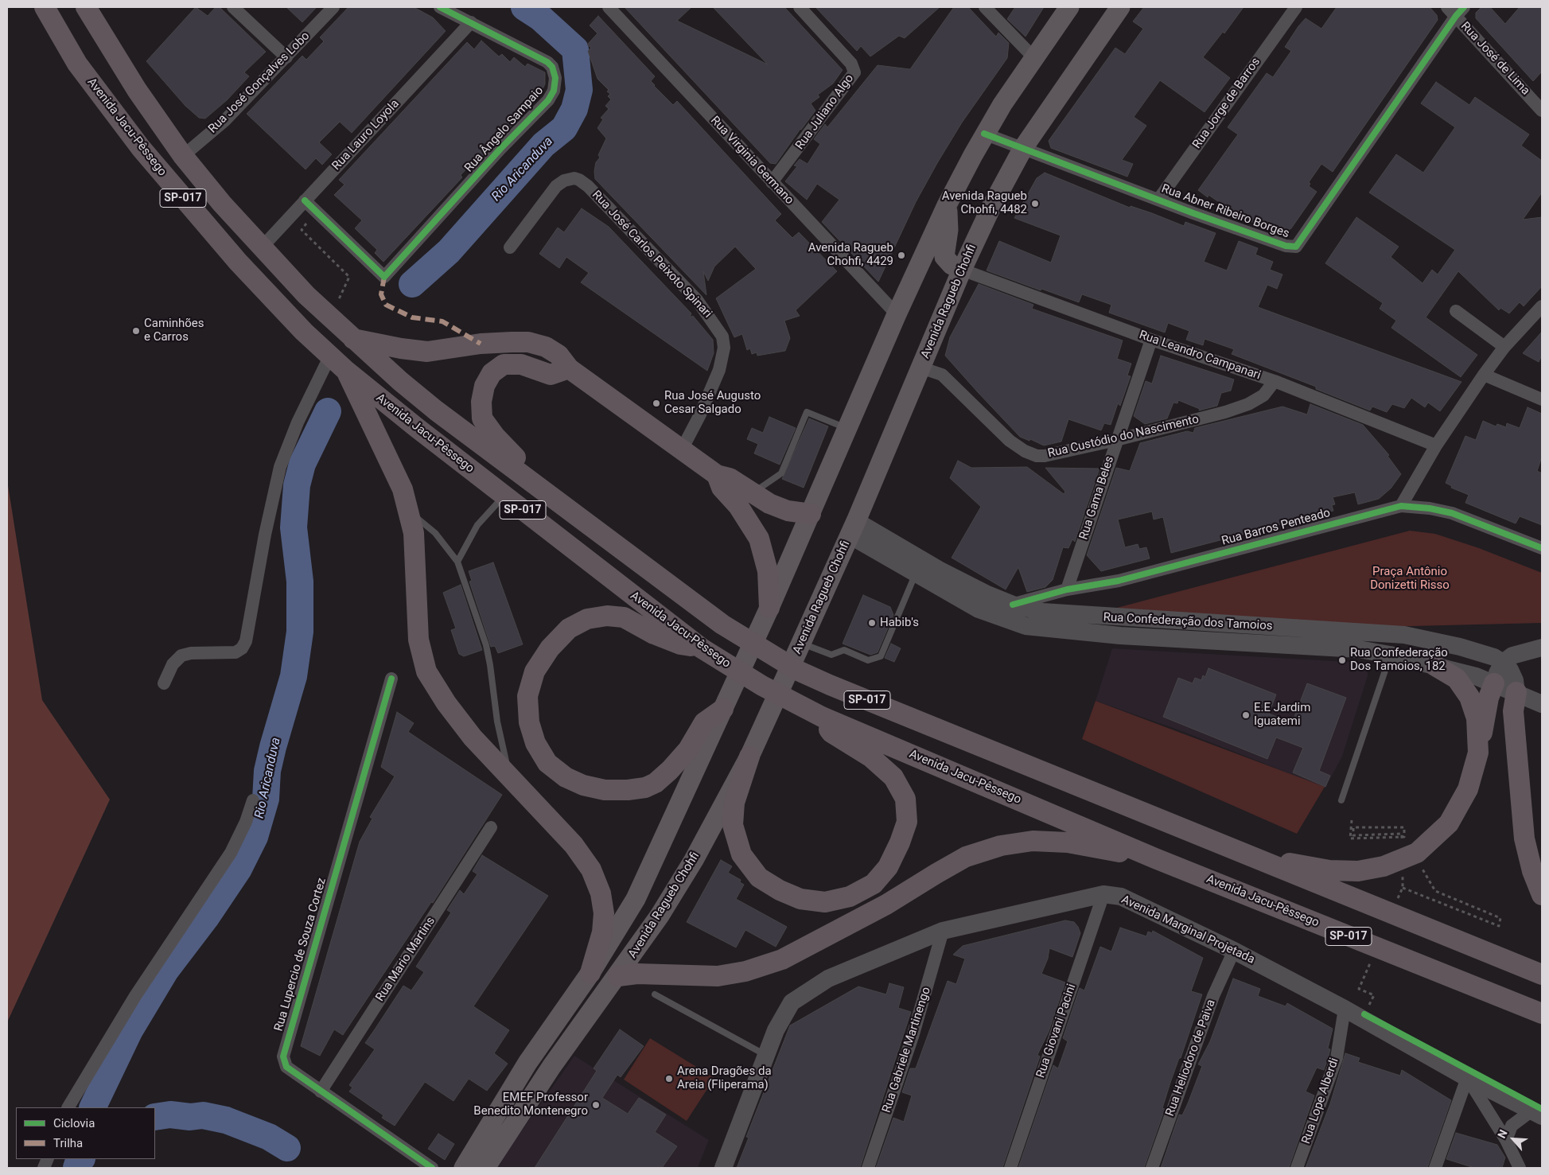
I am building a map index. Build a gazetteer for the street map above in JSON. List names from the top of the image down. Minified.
{"streets":{"highway":["Avenida Jacu-Pêssego","SP-017"],"main road":["Avenida Ragueb Chohfi","Rua Confederação dos Tamoios","Avenida Marginal Projetada"],"street":["Rua José de Lima","Rua José Gonçalves Lobo","Rua Jorge de Barros","Rua Juliano Algo","Rua Ângelo Sampaio","Rua Lauro Loyola","Rua Virginia Germano","Rua Abner Ribeiro Borges","Rua José Carlos Peixoto Spinari","Rua Leandro Campanari","Rua Custódio do Nascimento","Rua Gama Beles","Rua Barros Penteado","Rua Lupercio de Souza Cortez","Rua Mario Martins","Rua Giovani Pacini","Rua Gabriele Martinengo","Rua Heliodoro de Paiva","Rua Lope Alberdi"]},"crossings":[["Rua José de Lima","Rua Abner Ribeiro Borges"],["Rua José Gonçalves Lobo","Avenida Jacu-Pêssego"],["Rua Jorge de Barros","Rua Abner Ribeiro Borges"],["Rua Juliano Algo","Rua Virginia Germano"],["Avenida Jacu-Pêssego","Rua Lauro Loyola"],["Rua Ângelo Sampaio","Rua Lauro Loyola"],["Rua Abner Ribeiro Borges","Avenida Ragueb Chohfi"],["Avenida Ragueb Chohfi","Rua Leandro Campanari"],["Avenida Ragueb Chohfi","Rua Custódio do Nascimento"],["Avenida Ragueb Chohfi","Rua Confederação dos Tamoios"],["Rua Leandro Campanari","Rua Custódio do Nascimento"],["Rua Leandro Campanari","Rua Gama Beles"],["Rua Custódio do Nascimento","Rua Gama Beles"],["Rua Gama Beles","Rua Barros Penteado"],["Rua Barros Penteado","Rua Confederação dos Tamoios"],["Avenida Marginal Projetada","Rua Giovani Pacini"],["Avenida Marginal Projetada","Rua Gabriele Martinengo"],["Avenida Marginal Projetada","Rua Heliodoro de Paiva"],["Avenida Marginal Projetada","Rua Lope Alberdi"],["Rua Lupercio de Souza Cortez","Rua Mario Martins"]],"water":["Rio Aricanduva"],"parks":["Praça Antônio Donizetti Risso"],"places":["Avenida Ragueb Chohfi, 4482","Avenida Ragueb Chohfi, 4429","Caminhões e Carros","Rua José Augusto Cesar Salgado","Habib's","Rua Confederação Dos Tamoios, 182","E.E Jardim Iguatemi","Arena Dragões da Areia (Fliperama)","EMEF Professor Benedito Montenegro"],"legend":["Ciclovia","Trilha"],"north":"top left"}
